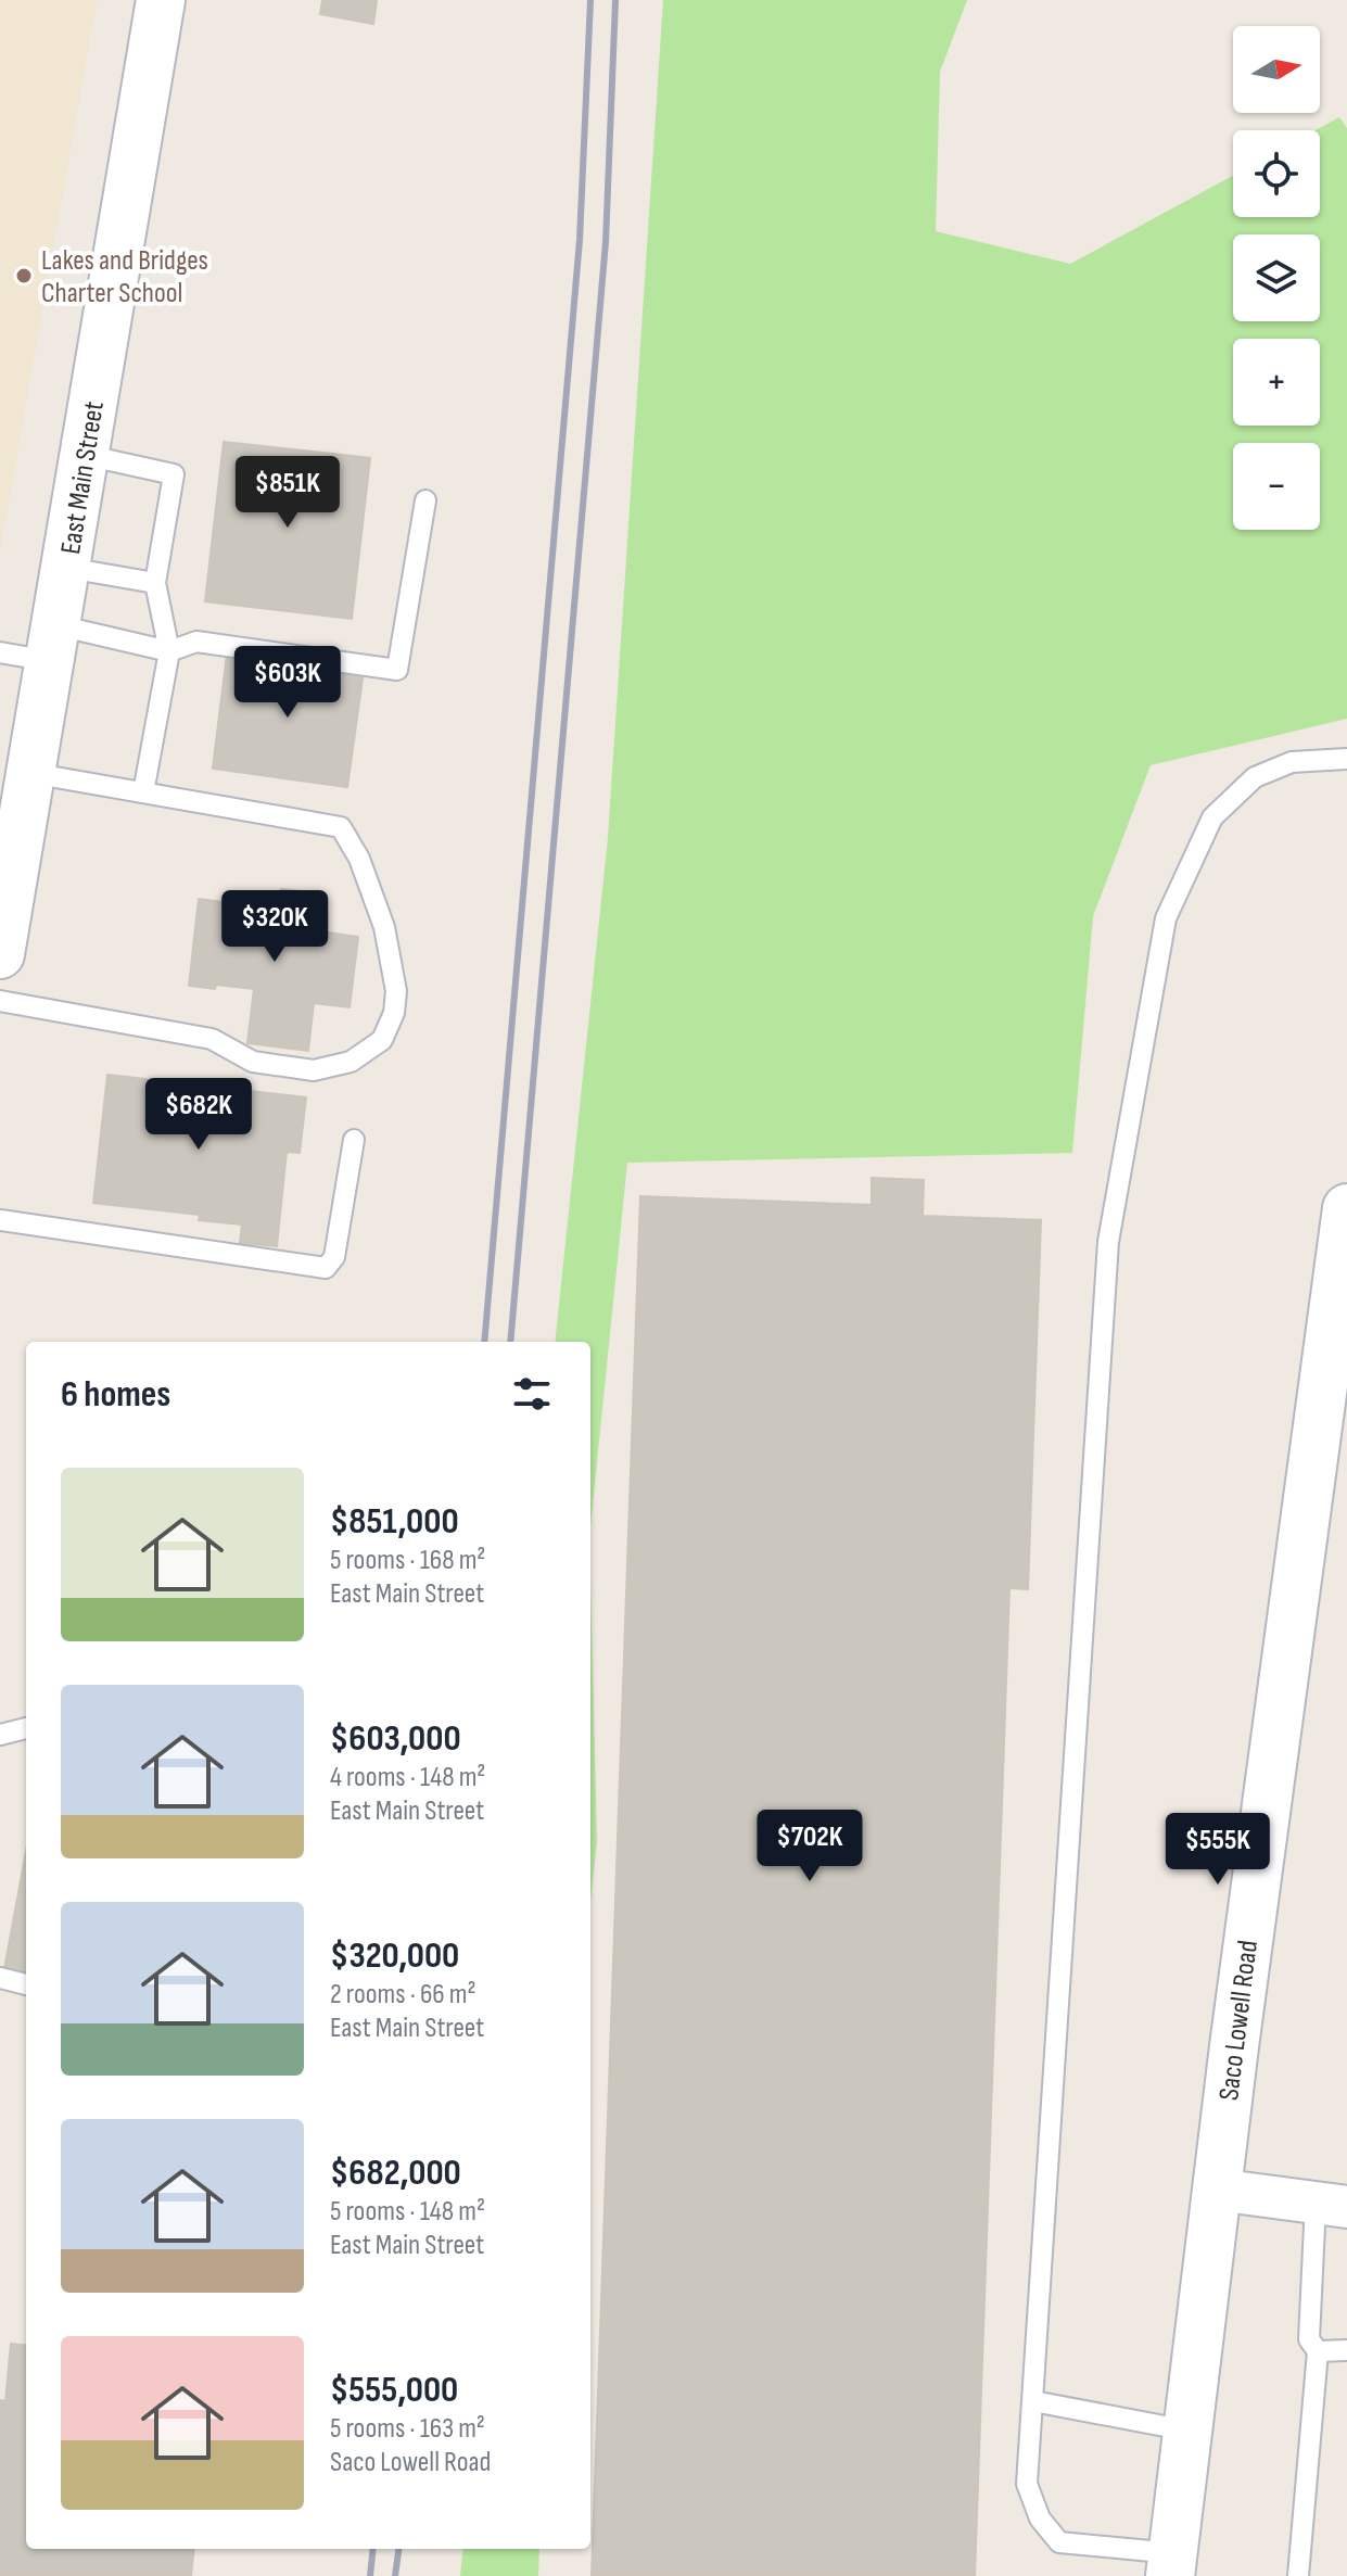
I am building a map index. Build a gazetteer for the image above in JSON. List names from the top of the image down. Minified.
{"streets":{"street":["East Main Street","Saco Lowell Road"]},"places":["Lakes and Bridges Charter School"],"north":"right","page":{"map_buttons":["+","−"],"price":["$851K","$603K","$320K","$682K","$702K","$555K"],"heading":"6 homes","list":[{"name":"$851,000","note":"5 rooms · 168 m² · East Main Street"},{"name":"$603,000","note":"4 rooms · 148 m² · East Main Street"},{"name":"$320,000","note":"2 rooms · 66 m² · East Main Street"},{"name":"$682,000","note":"5 rooms · 148 m² · East Main Street"},{"name":"$555,000","note":"5 rooms · 163 m² · Saco Lowell Road"}]}}
